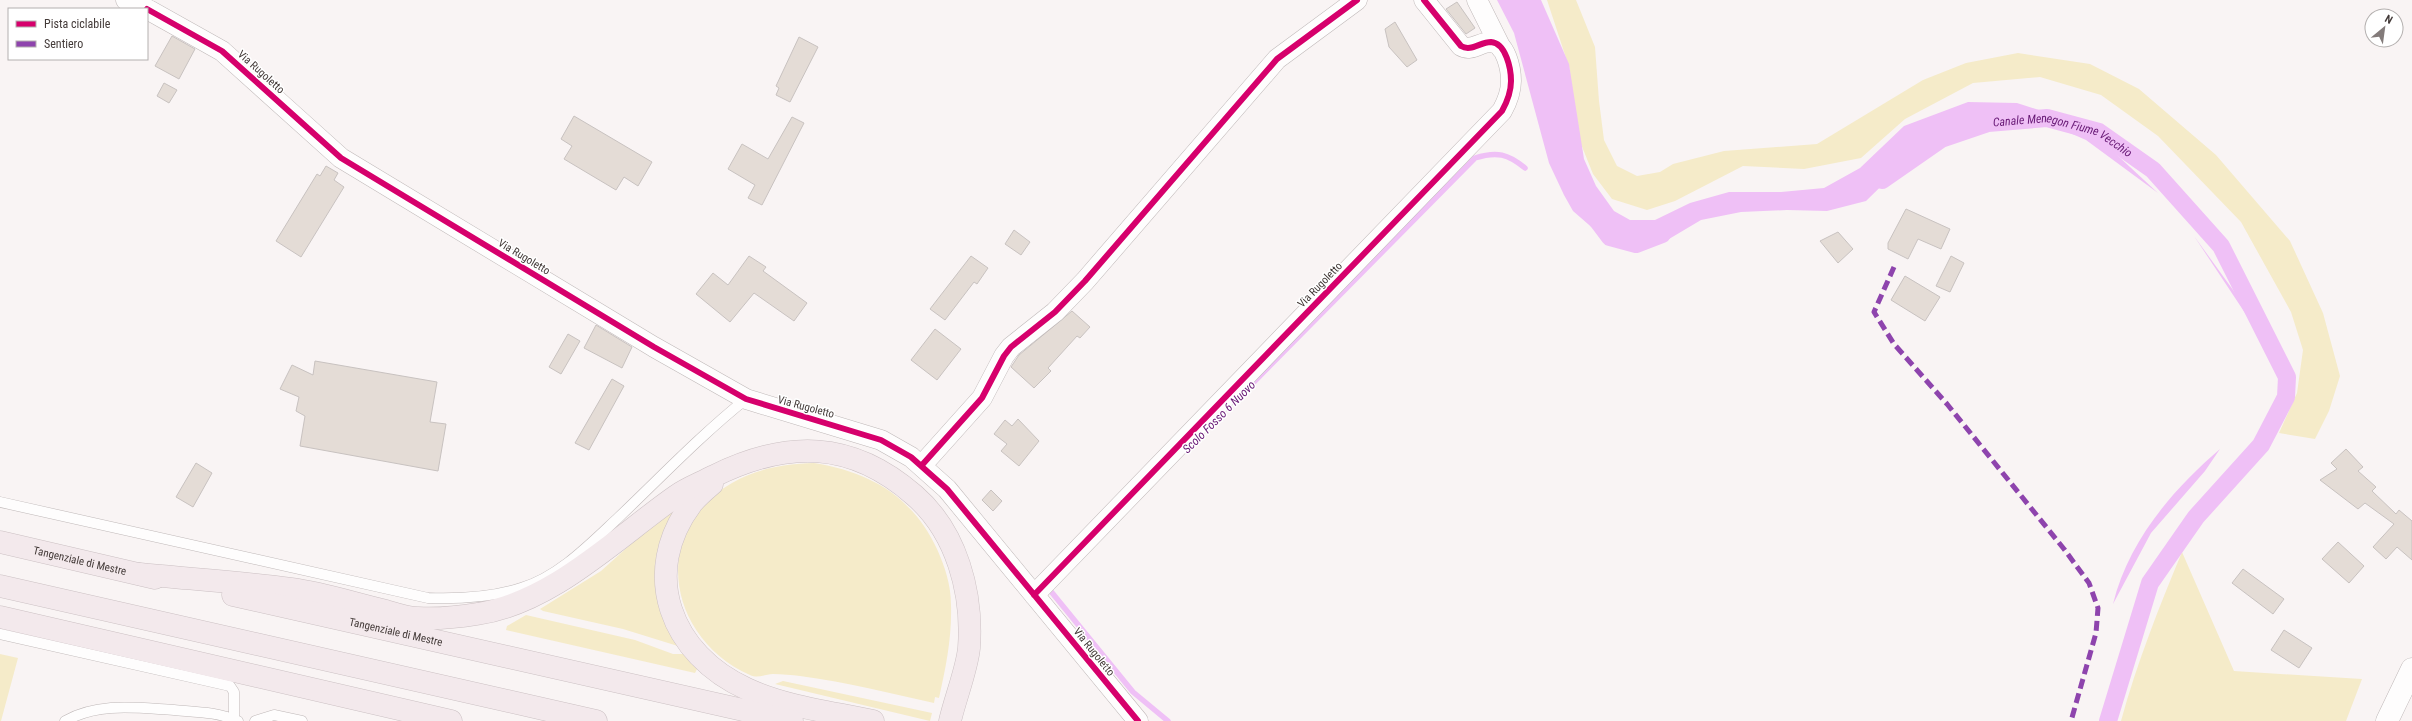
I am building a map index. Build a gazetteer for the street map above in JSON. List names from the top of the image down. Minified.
{"streets":{"highway":["Tangenziale di Mestre"],"street":["Via Rugoletto"]},"water":["Canale Menegon Fiume Vecchio","Scolo Fosso 6 Nuovo"],"legend":["Pista ciclabile","Sentiero"],"north":"top right"}
